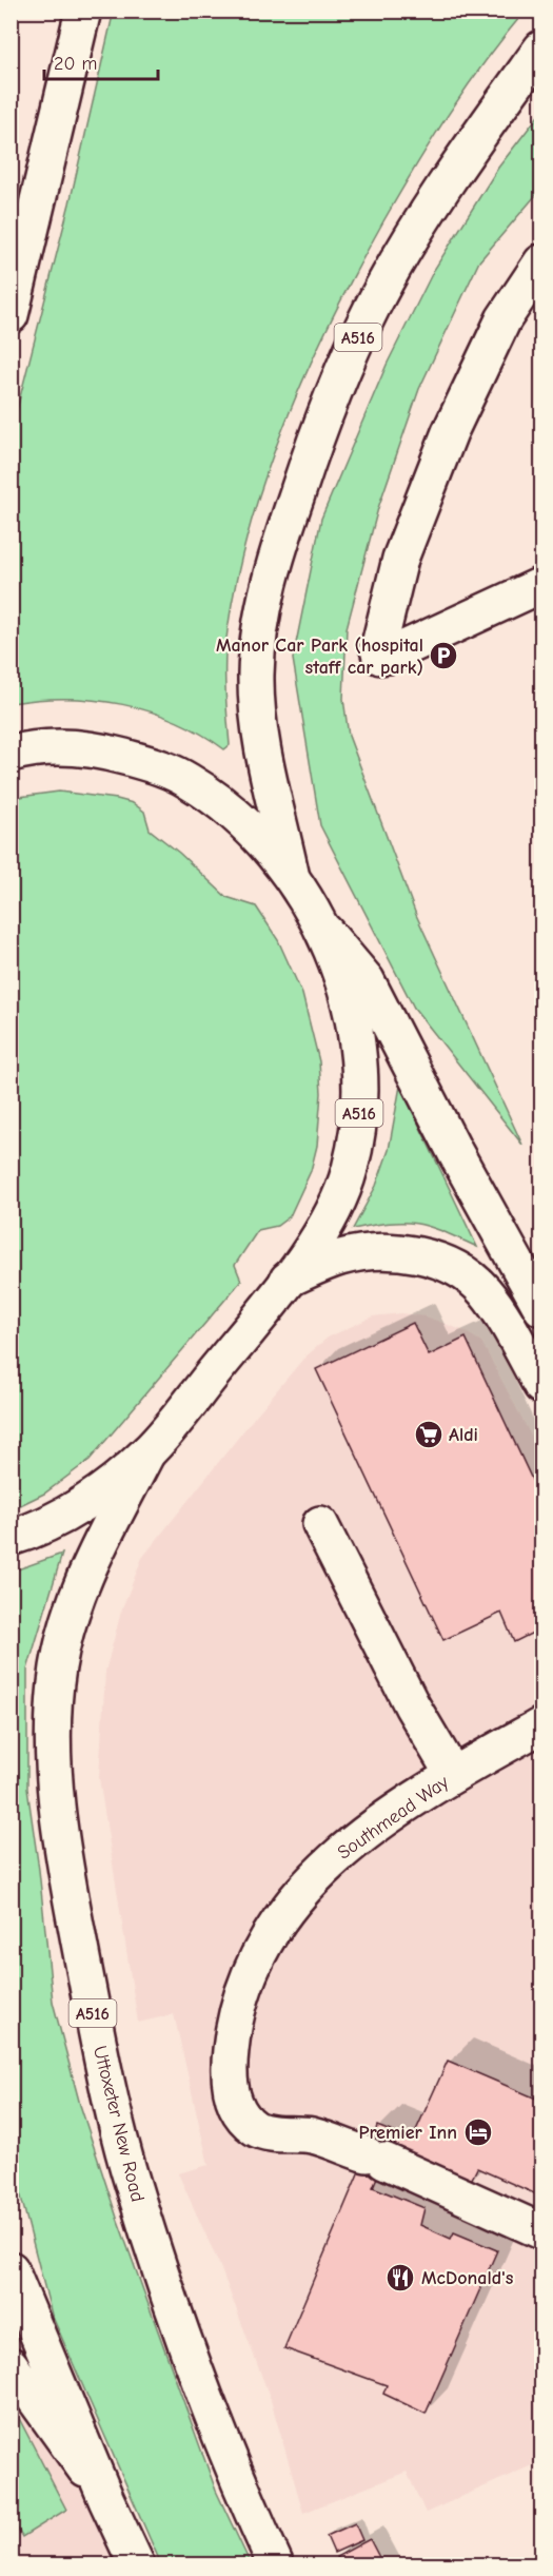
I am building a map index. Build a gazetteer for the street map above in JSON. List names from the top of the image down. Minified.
{"streets":{"main road":["A516","Southmead Way","Uttoxeter New Road"]},"crossings":[["A516","Uttoxeter New Road"]],"places":{"parking":["Manor Car Park (hospital staff car park)"],"supermarket":["Aldi"],"hotel":["Premier Inn"],"restaurant":["McDonald's"]},"scale_bar":"20 m"}
